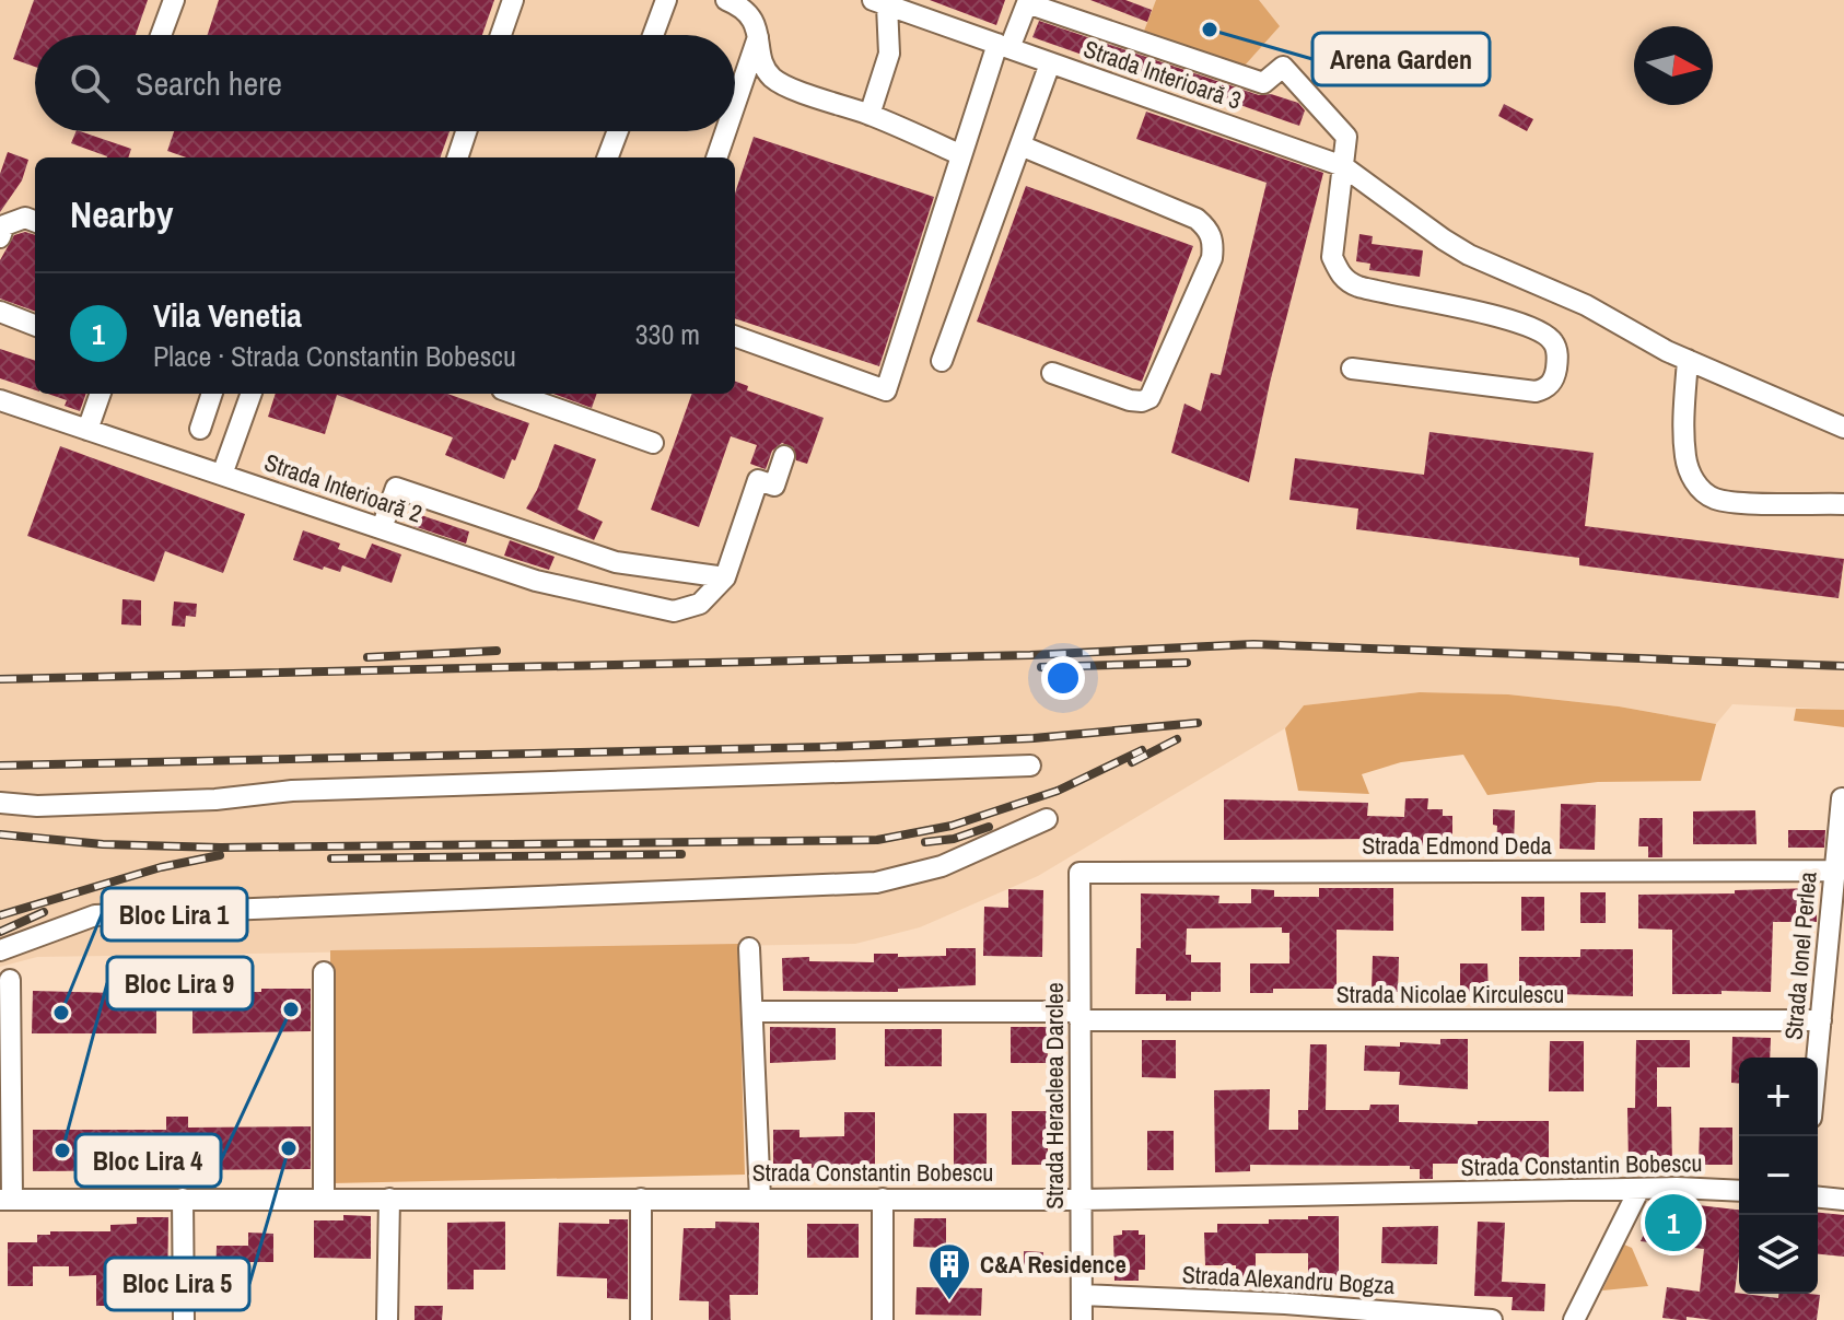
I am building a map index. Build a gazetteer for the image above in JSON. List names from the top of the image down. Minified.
{"streets":{"street":["Strada Interioară 3","Strada Interioară 2","Strada Edmond Deda","Strada Ionel Perlea","Strada Nicolae Kirculescu","Strada Heracleea Darclee","Strada Constantin Bobescu","Strada Alexandru Bogza"]},"crossings":[["Strada Edmond Deda","Strada Ionel Perlea"],["Strada Edmond Deda","Strada Heracleea Darclee"],["Strada Ionel Perlea","Strada Nicolae Kirculescu"],["Strada Nicolae Kirculescu","Strada Heracleea Darclee"],["Strada Heracleea Darclee","Strada Constantin Bobescu"],["Strada Heracleea Darclee","Strada Alexandru Bogza"]],"places":{"other":["Arena Garden","Bloc Lira 4","Bloc Lira 1","Bloc Lira 5","Bloc Lira 9"],"building":["C&A Residence"]},"north":"right","page":{"search":"Search here","heading":"Nearby","list":[{"mark":"1","name":"Vila Venetia","note":"Place · Strada Constantin Bobescu","value":"330 m"}],"map_buttons":["+","−"],"pins":"1"}}
